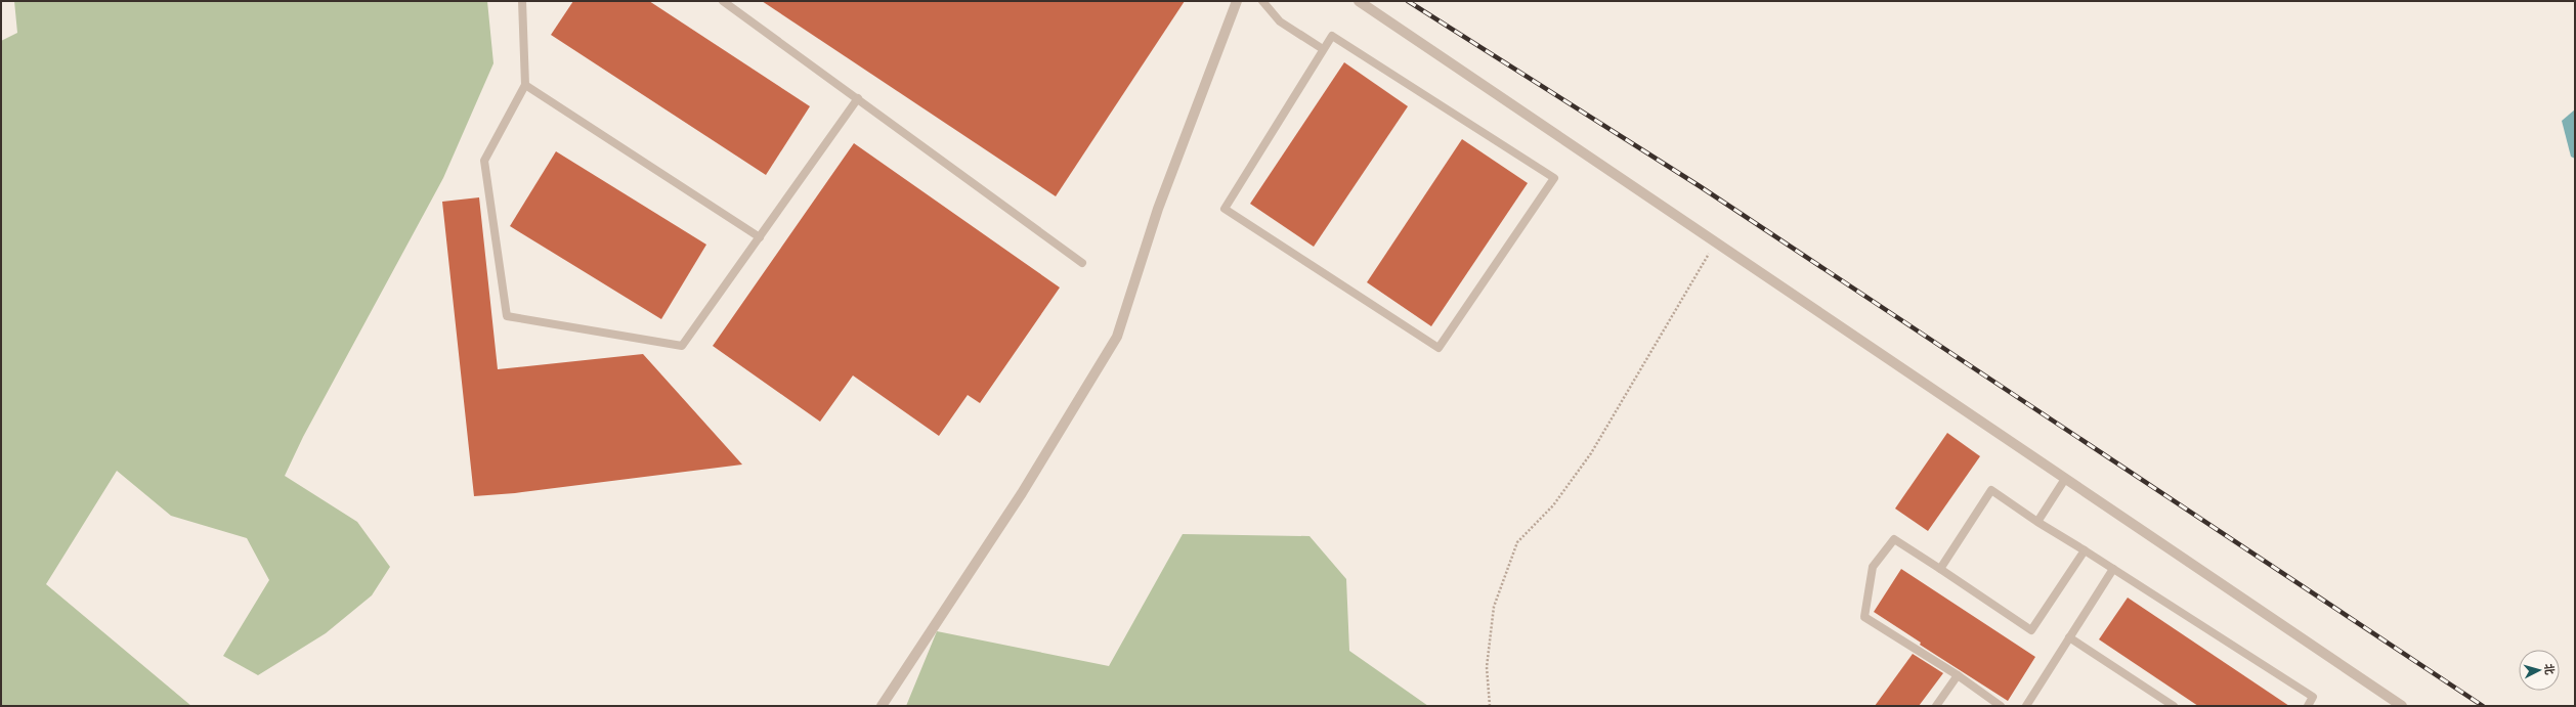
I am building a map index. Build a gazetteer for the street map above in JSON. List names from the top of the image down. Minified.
{"north":"right"}
